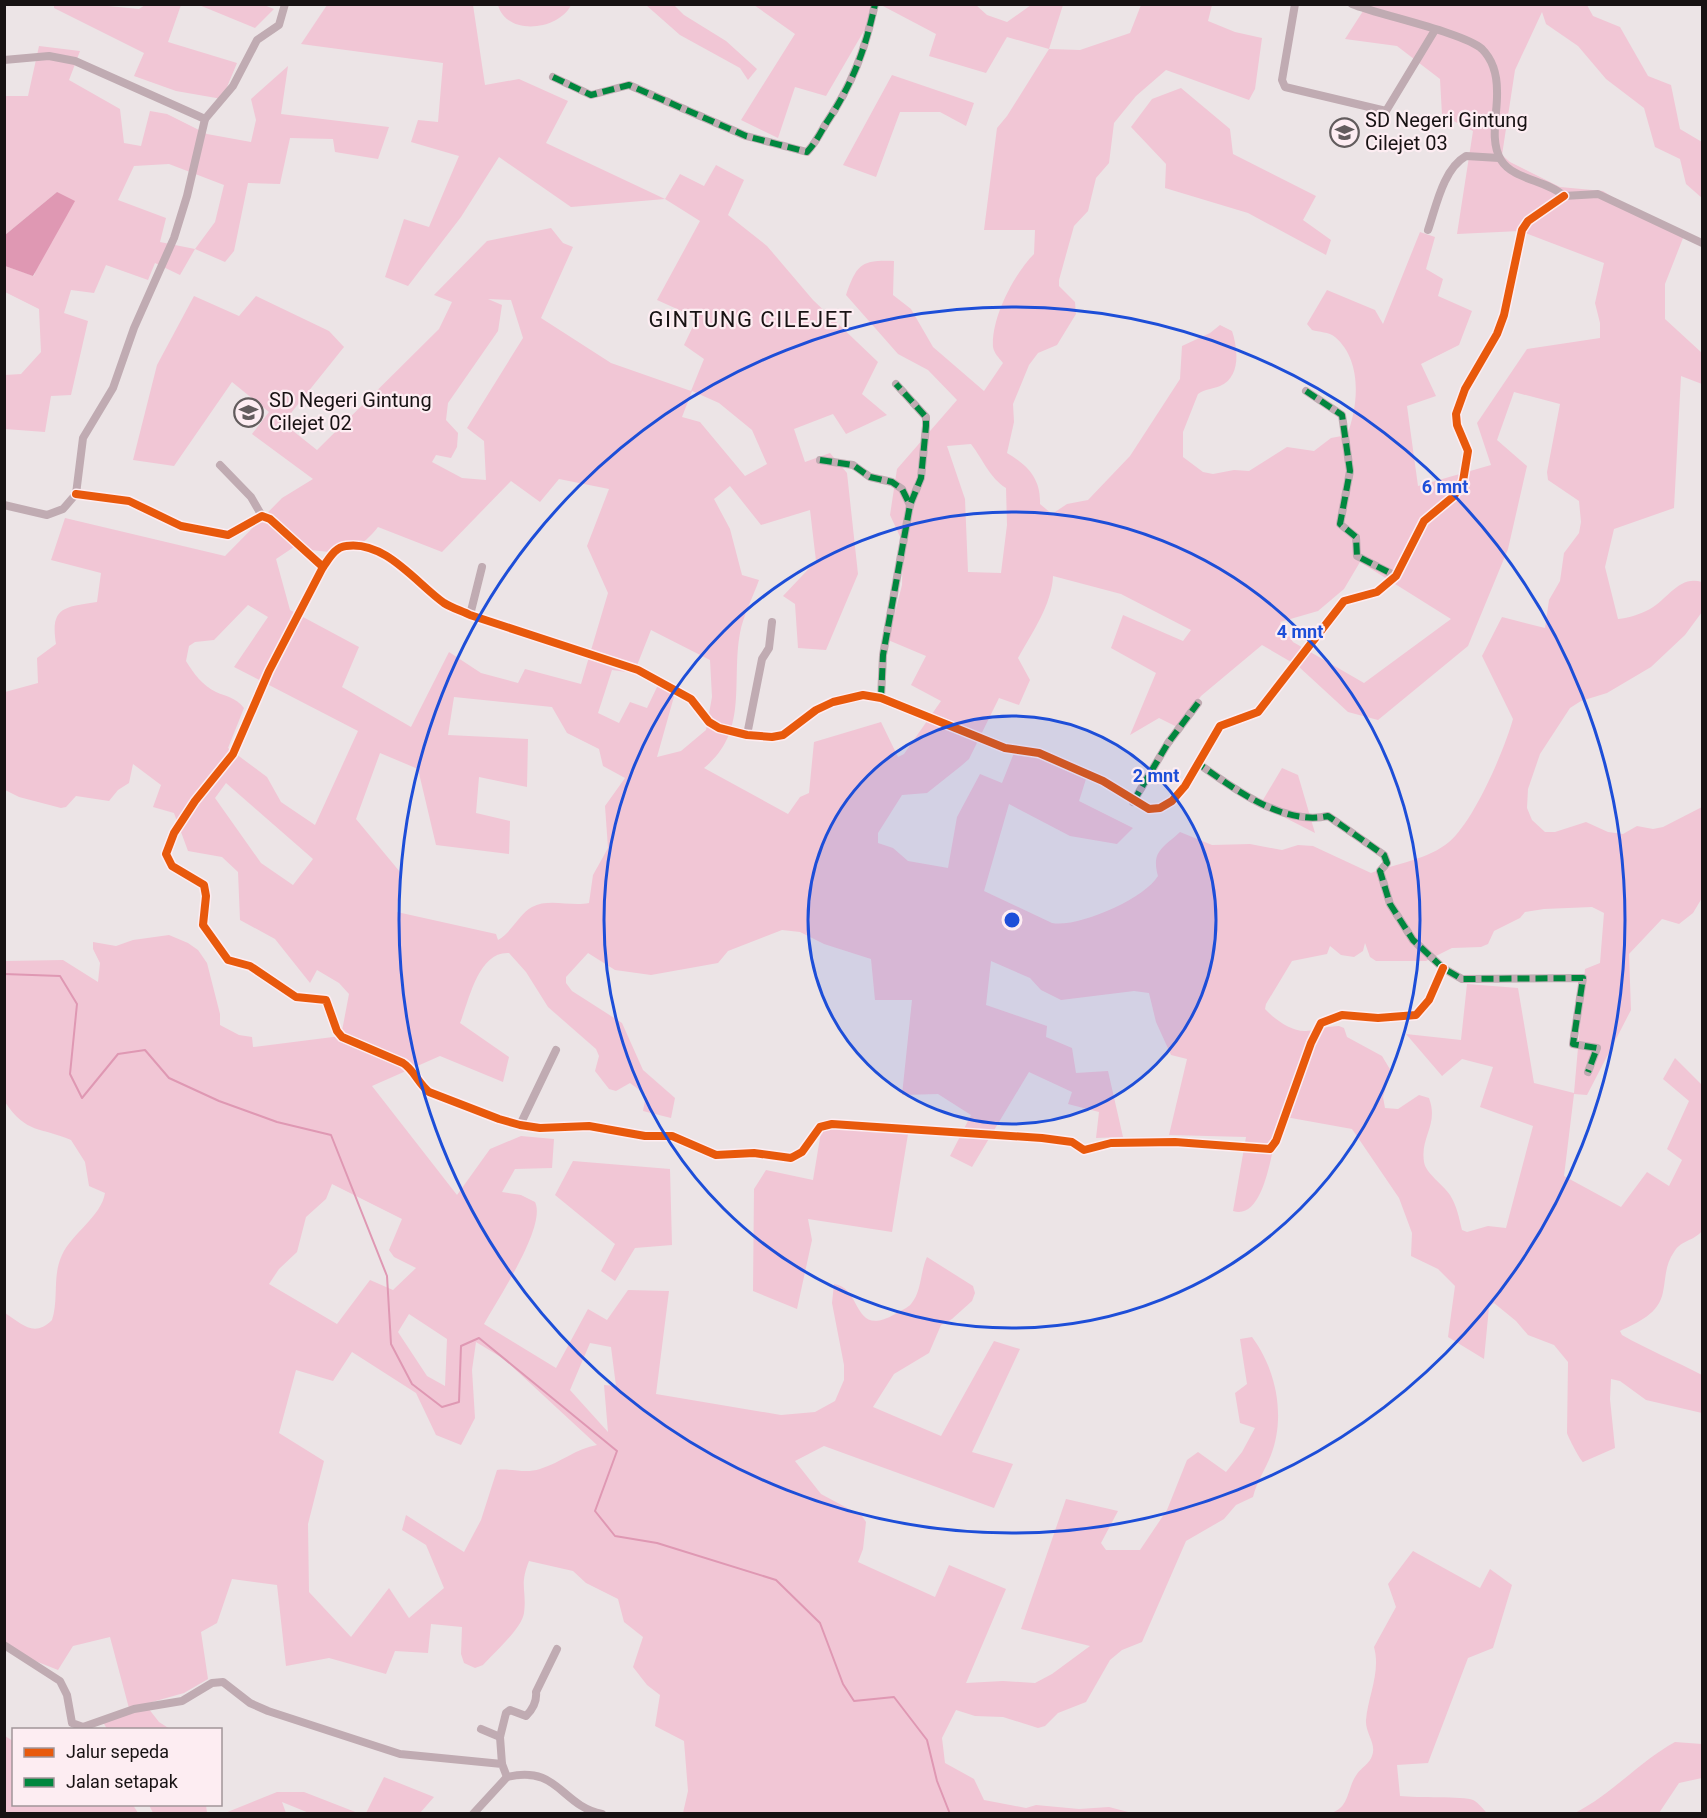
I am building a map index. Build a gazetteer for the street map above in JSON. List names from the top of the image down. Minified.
{"districts":["GINTUNG CILEJET"],"places":{"school or university":["SD Negeri Gintung Cilejet 03","SD Negeri Gintung Cilejet 02"]},"legend":["Jalur sepeda","Jalan setapak"],"rings":["6 mnt","4 mnt","2 mnt"]}
